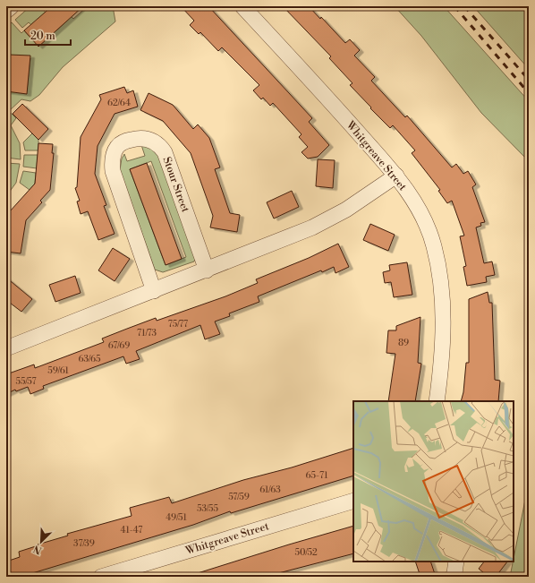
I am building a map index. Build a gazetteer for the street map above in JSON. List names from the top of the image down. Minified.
{"streets":{"street":["Whitgreave Street","Stour Street"]},"house_numbers":["62/64","75/77","71/73","89","67/69","63/65","59/61","55/57","65-71","61/63","57/59","53/55","49/51","41-47","37/39","50/52"],"scale_bar":"20 m","north":"bottom left"}
